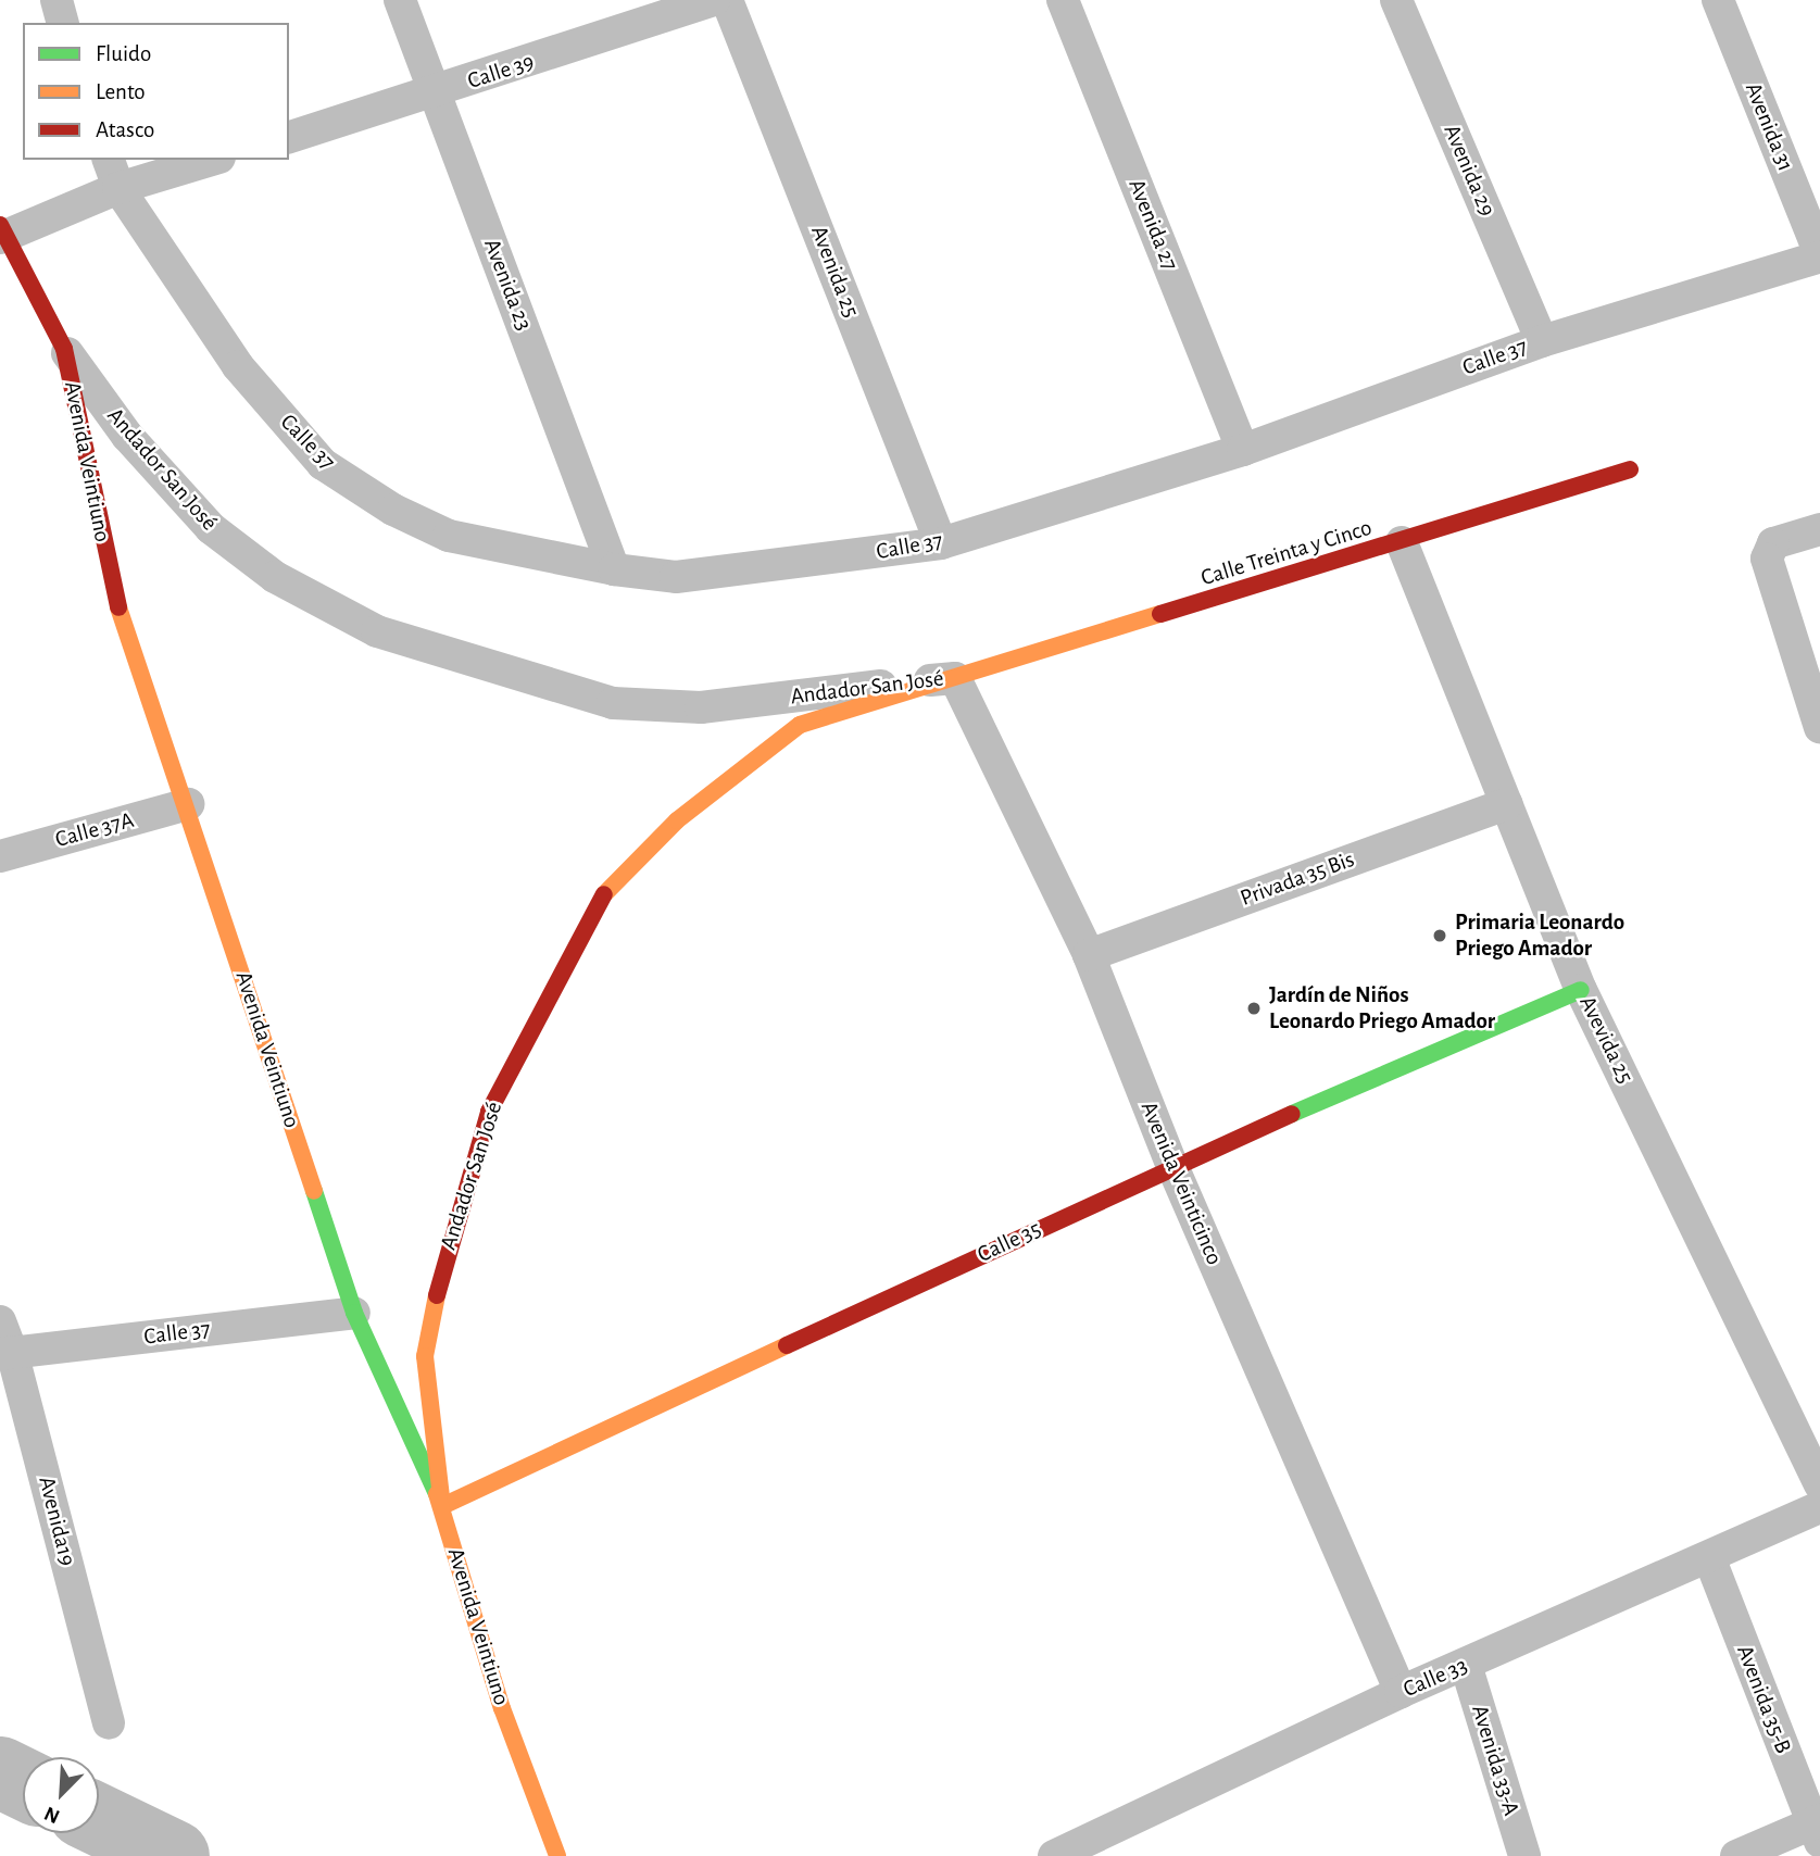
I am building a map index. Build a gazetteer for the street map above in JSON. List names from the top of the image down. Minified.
{"streets":{"street":["Calle 39","Avenida 31","Avenida 29","Avenida 27","Avenida 25","Avenida 23","Calle 37","Avenida Veintiuno","Andador San José","Calle Treinta y Cinco","Calle 37A","Privada 35 Bis","Avevida 25","Avenida Veinticinco","Calle 35","Avenida19","Calle 33","Avenida 35-B","Avenida 33-A"]},"crossings":[["Calle 39","Avenida 23"],["Avenida 31","Calle 37"],["Avenida 29","Calle 37"],["Avenida 27","Calle 37"],["Avenida 25","Calle 37"],["Avenida 23","Calle 37"],["Calle 37","Avenida Veintiuno"],["Calle 37","Avenida19"],["Avenida Veintiuno","Andador San José"],["Avenida Veintiuno","Calle 37A"],["Avenida Veintiuno","Calle 35"],["Andador San José","Calle Treinta y Cinco"],["Andador San José","Avenida Veinticinco"],["Andador San José","Calle 35"],["Calle Treinta y Cinco","Avevida 25"],["Calle Treinta y Cinco","Avenida Veinticinco"],["Privada 35 Bis","Avevida 25"],["Privada 35 Bis","Avenida Veinticinco"],["Avevida 25","Calle 35"],["Avenida Veinticinco","Calle 35"],["Avenida Veinticinco","Calle 33"],["Calle 33","Avenida 35-B"],["Calle 33","Avenida 33-A"]],"places":["Primaria Leonardo Priego Amador","Jardín de Niños Leonardo Priego Amador"],"legend":["Fluido","Lento","Atasco"],"north":"bottom left"}
